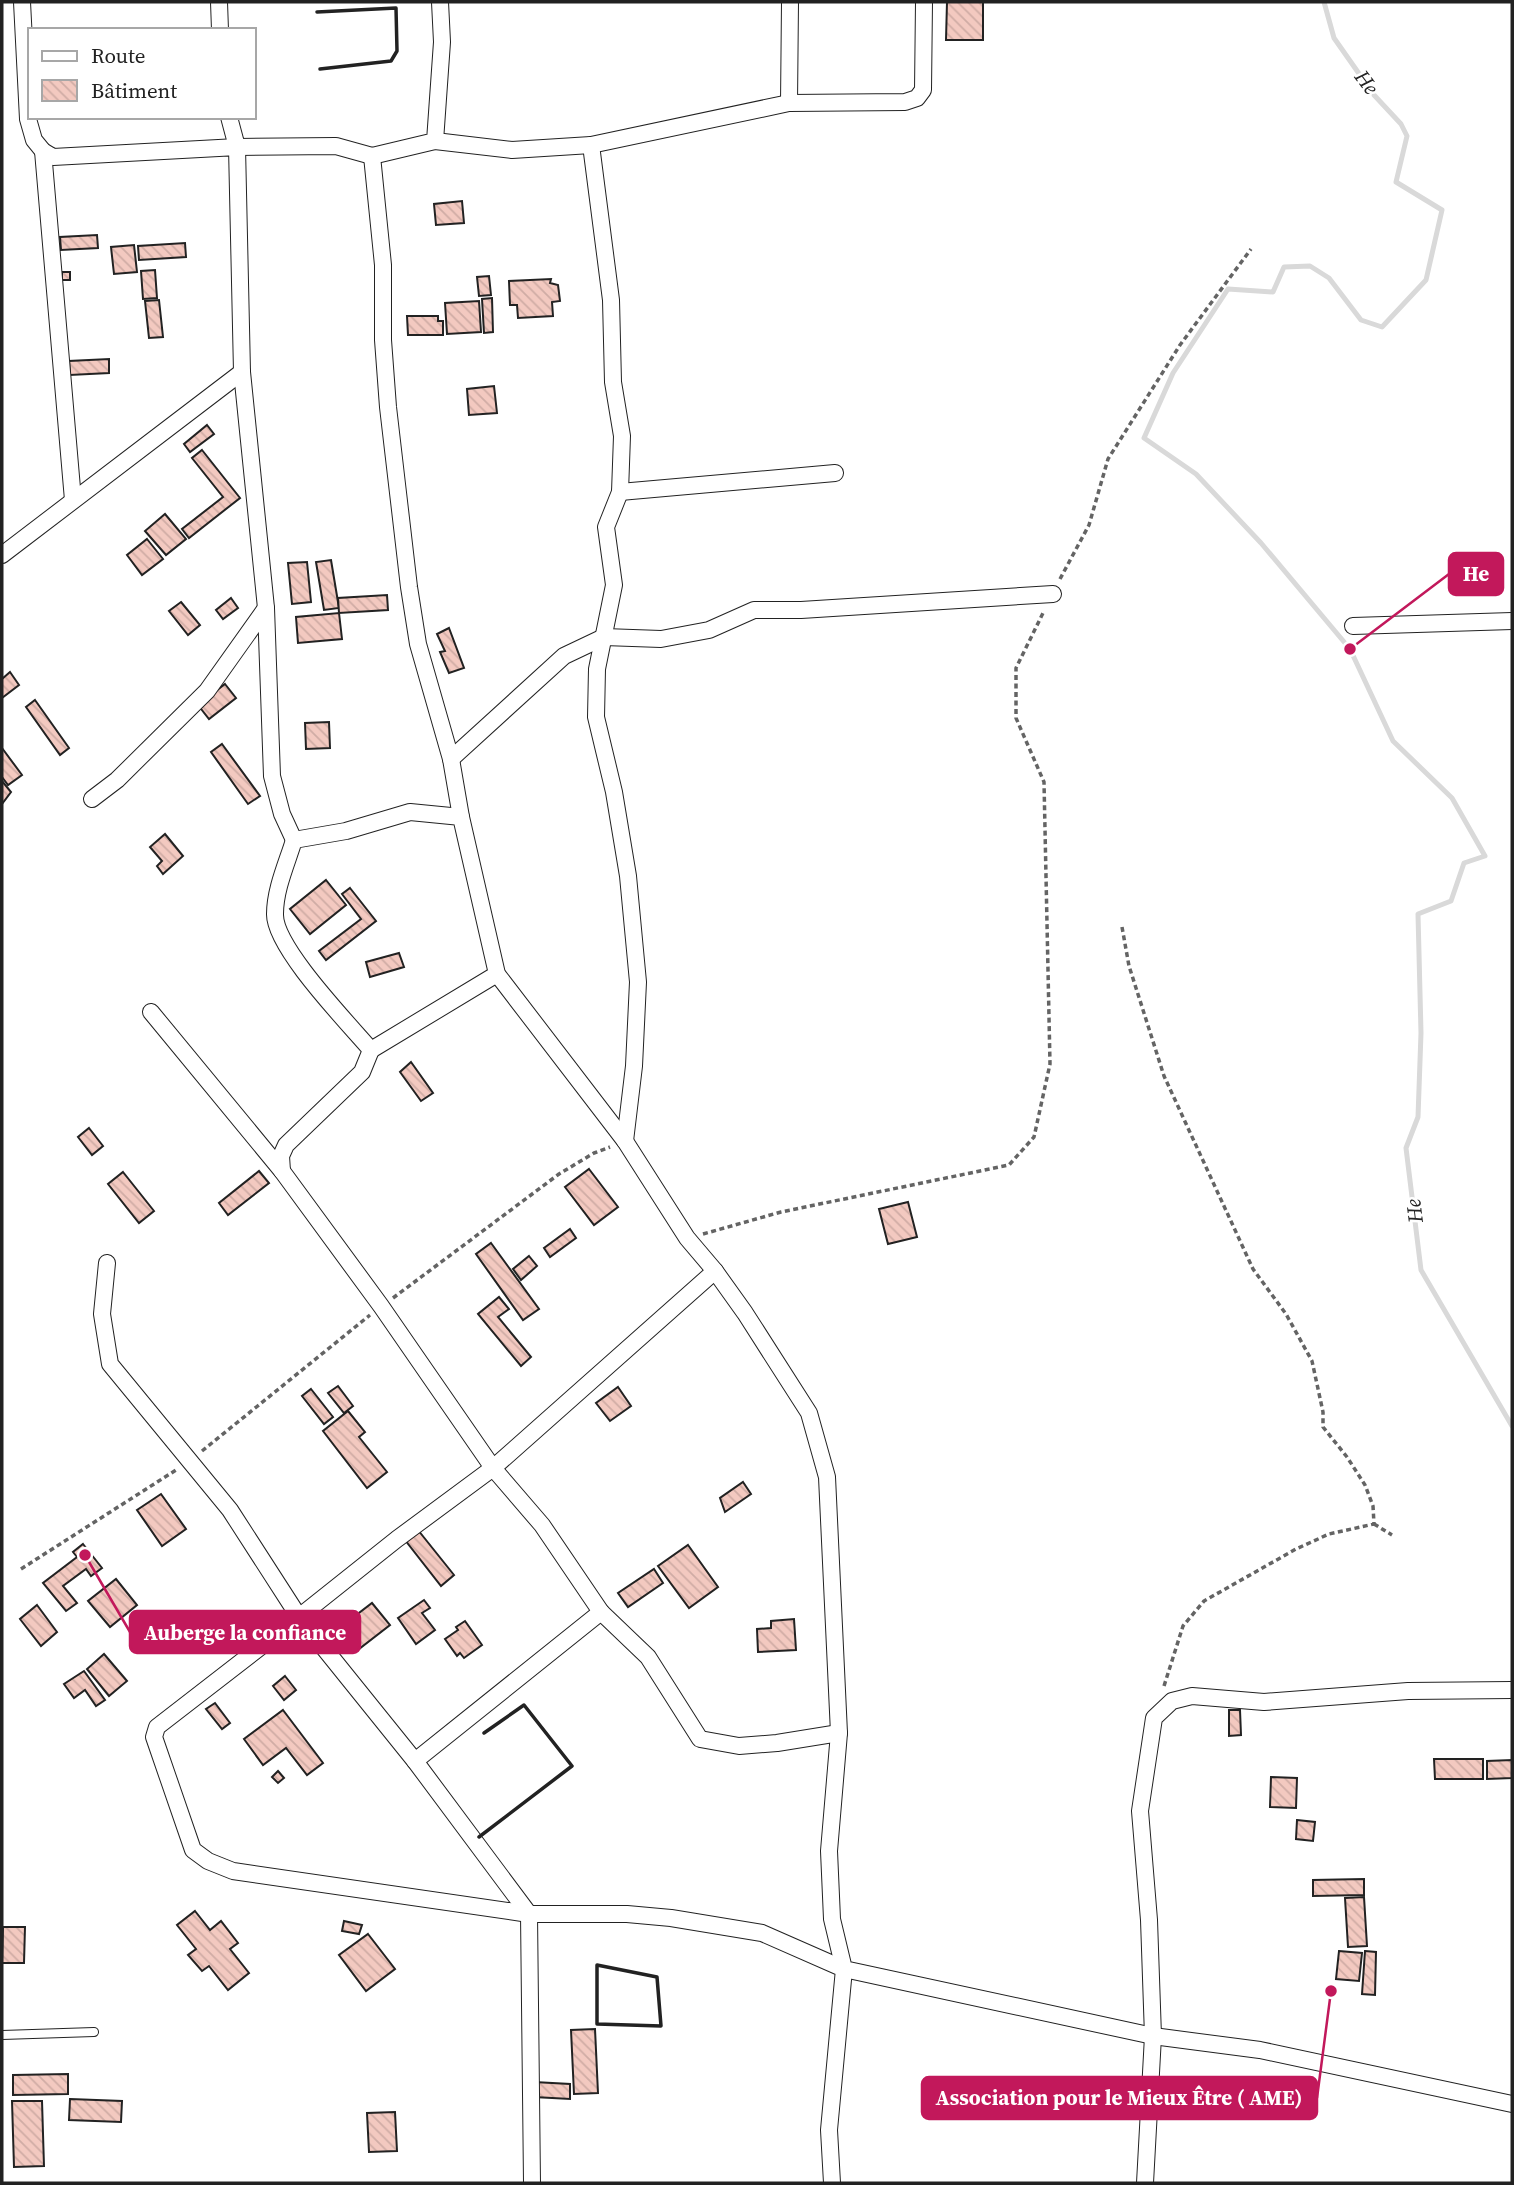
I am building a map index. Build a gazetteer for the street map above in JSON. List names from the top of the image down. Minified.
{"water":["He"],"places":["He","Auberge la confiance","Association pour le Mieux Être ( AME)"],"legend":["Route","Bâtiment"]}
